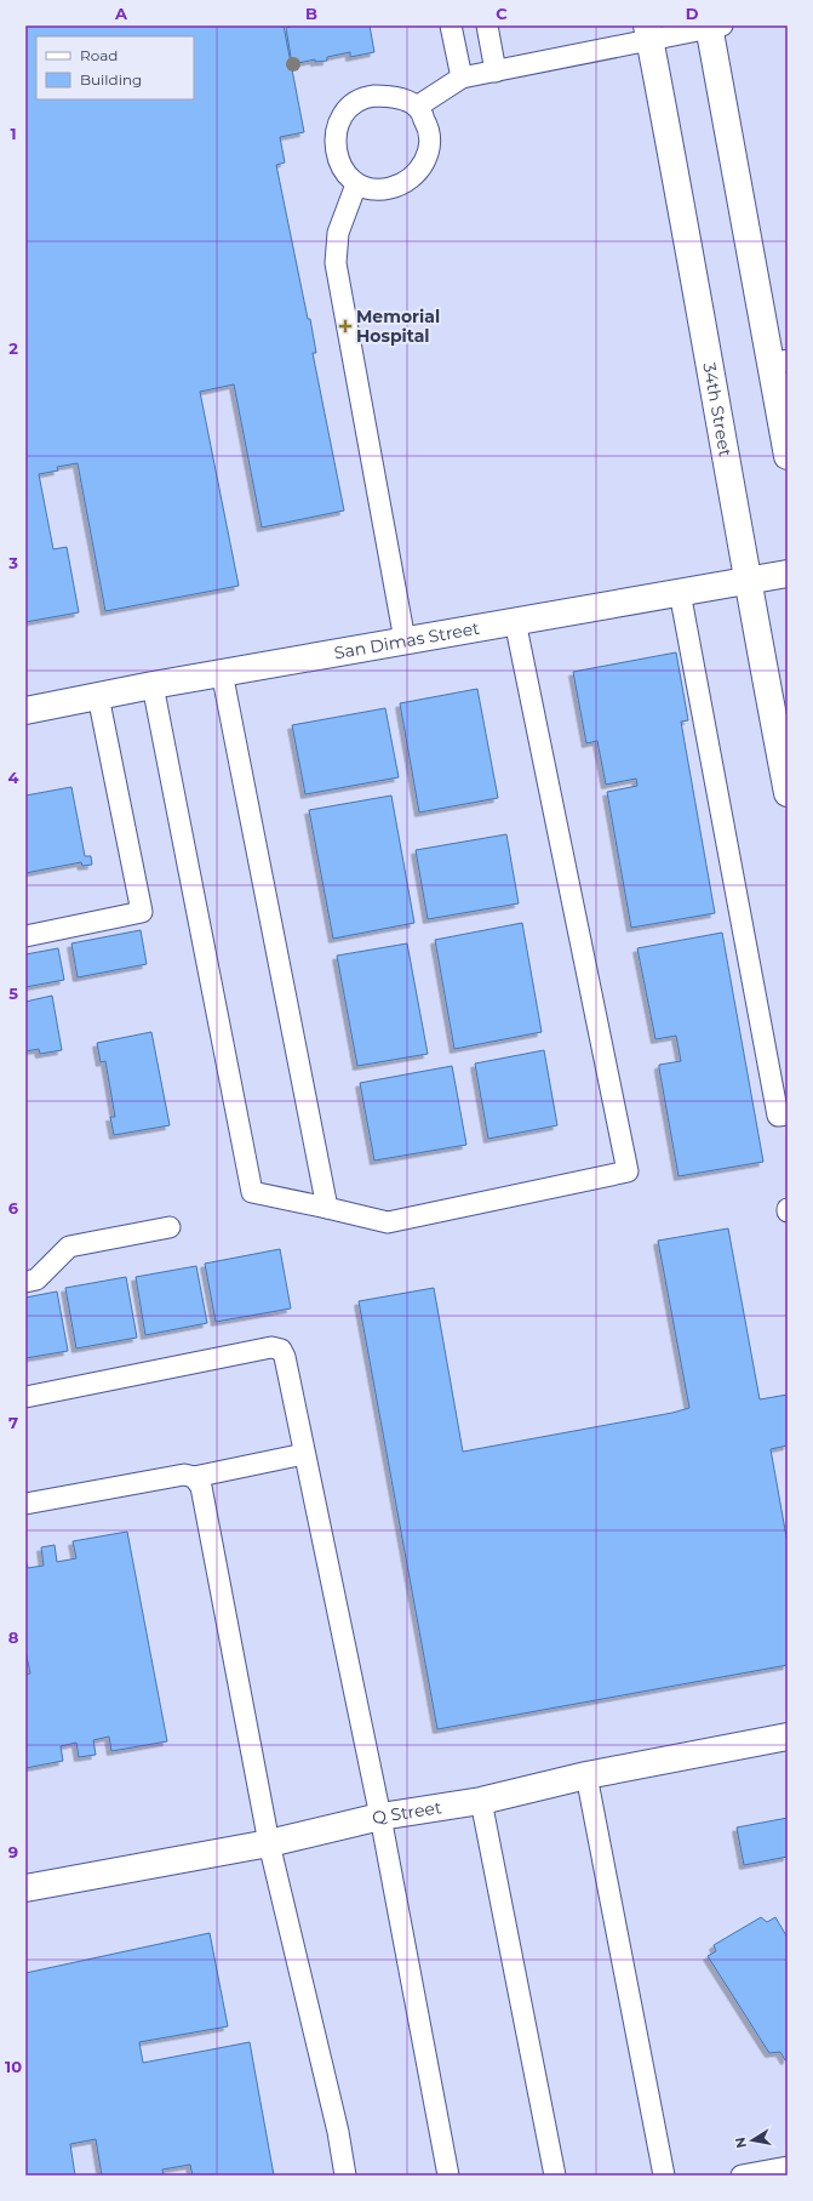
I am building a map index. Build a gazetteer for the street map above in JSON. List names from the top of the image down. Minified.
{"streets":{"street":["34th Street","San Dimas Street","Q Street"]},"crossings":[["34th Street","San Dimas Street"]],"places":{"health":["Memorial Hospital"]},"legend":["Road","Building"],"north":"left","grid":{"columns":["A","B","C","D"],"rows":["1","2","3","4","5","6","7","8","9","10"]}}
